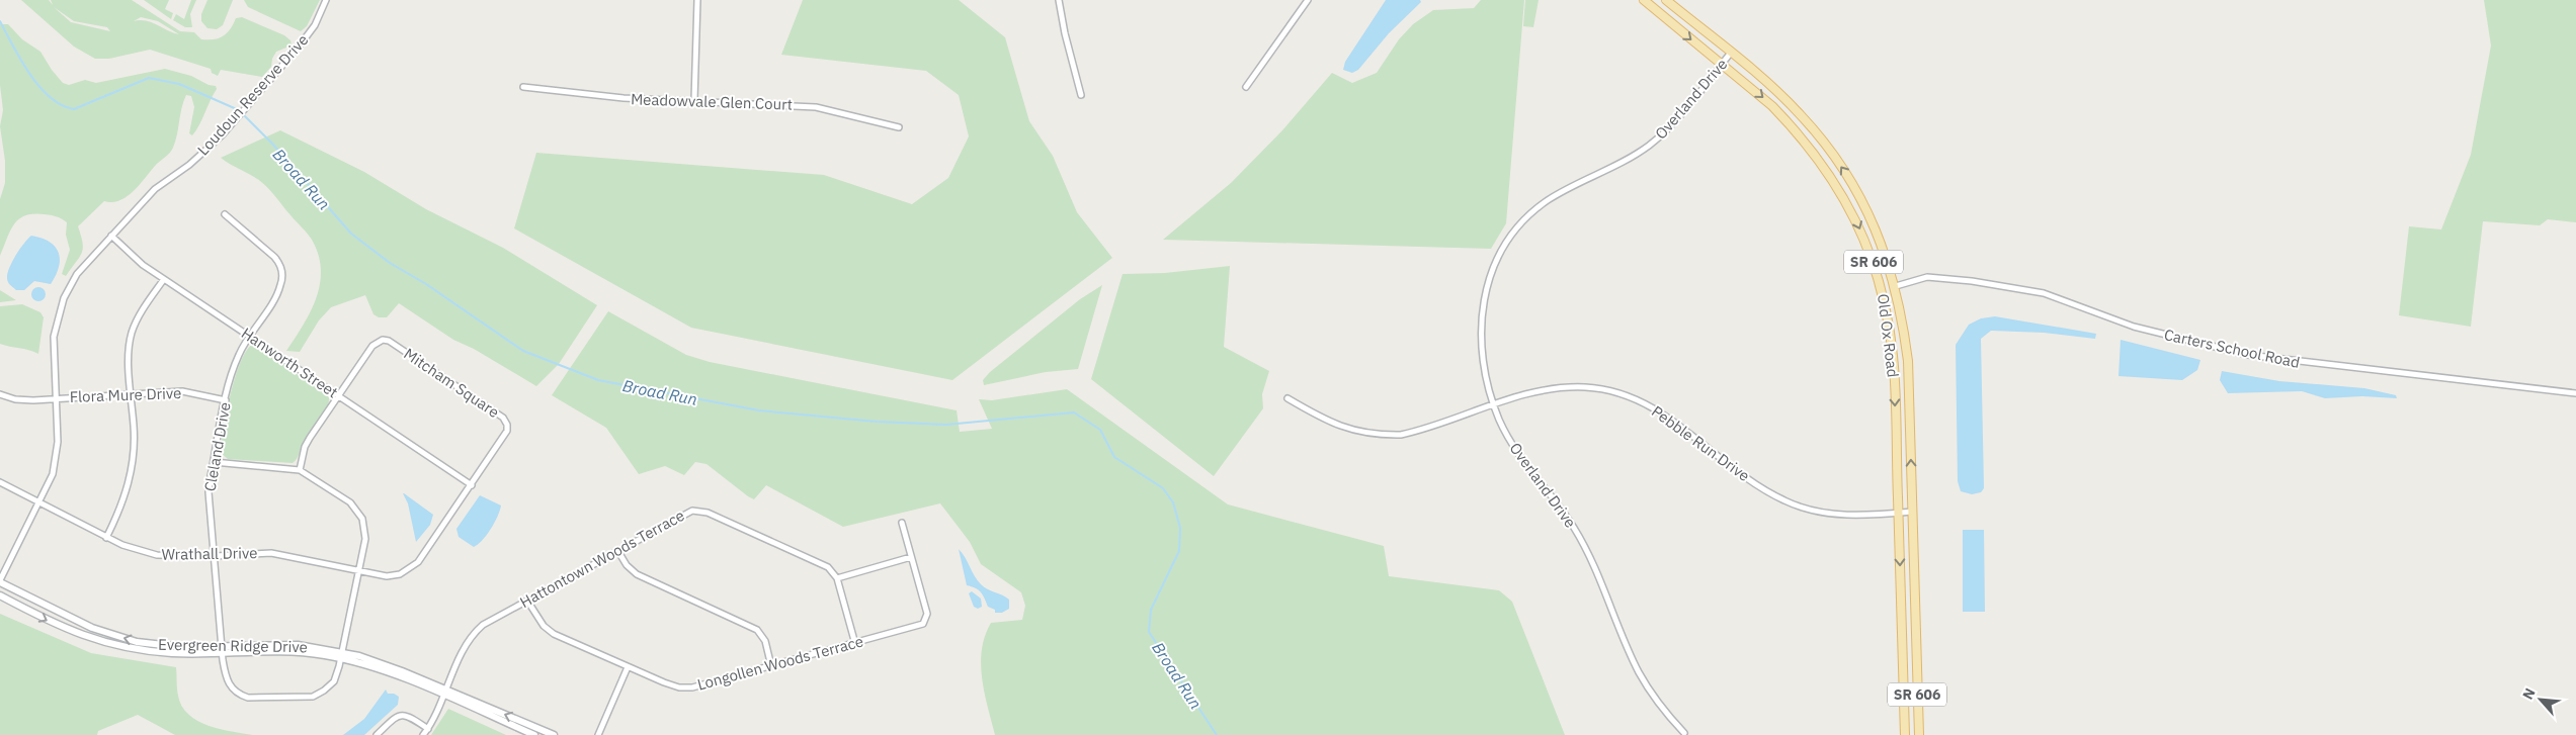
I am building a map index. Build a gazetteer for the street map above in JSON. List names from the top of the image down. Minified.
{"streets":{"main road":["SR 606","Old Ox Road"],"street":["Loudoun Reserve Drive","Overland Drive","Meadowvale Glen Court","Carters School Road","Hanworth Street","Mitcham Square","Flora Mure Drive","Pebble Run Drive","Cleland Drive","Wrathall Drive","Hattontown Woods Terrace","Evergreen Ridge Drive","Longollen Woods Terrace"]},"crossings":[["Loudoun Reserve Drive","Hanworth Street"],["Loudoun Reserve Drive","Flora Mure Drive"],["Loudoun Reserve Drive","Wrathall Drive"],["Loudoun Reserve Drive","Evergreen Ridge Drive"],["Overland Drive","Old Ox Road"],["Overland Drive","Pebble Run Drive"],["Old Ox Road","Carters School Road"],["Old Ox Road","Pebble Run Drive"],["Hanworth Street","Mitcham Square"],["Hanworth Street","Cleland Drive"],["Mitcham Square","Cleland Drive"],["Mitcham Square","Wrathall Drive"],["Flora Mure Drive","Cleland Drive"],["Cleland Drive","Wrathall Drive"],["Cleland Drive","Evergreen Ridge Drive"],["Hattontown Woods Terrace","Evergreen Ridge Drive"],["Hattontown Woods Terrace","Longollen Woods Terrace"]],"water":["Broad Run"],"north":"top left"}
